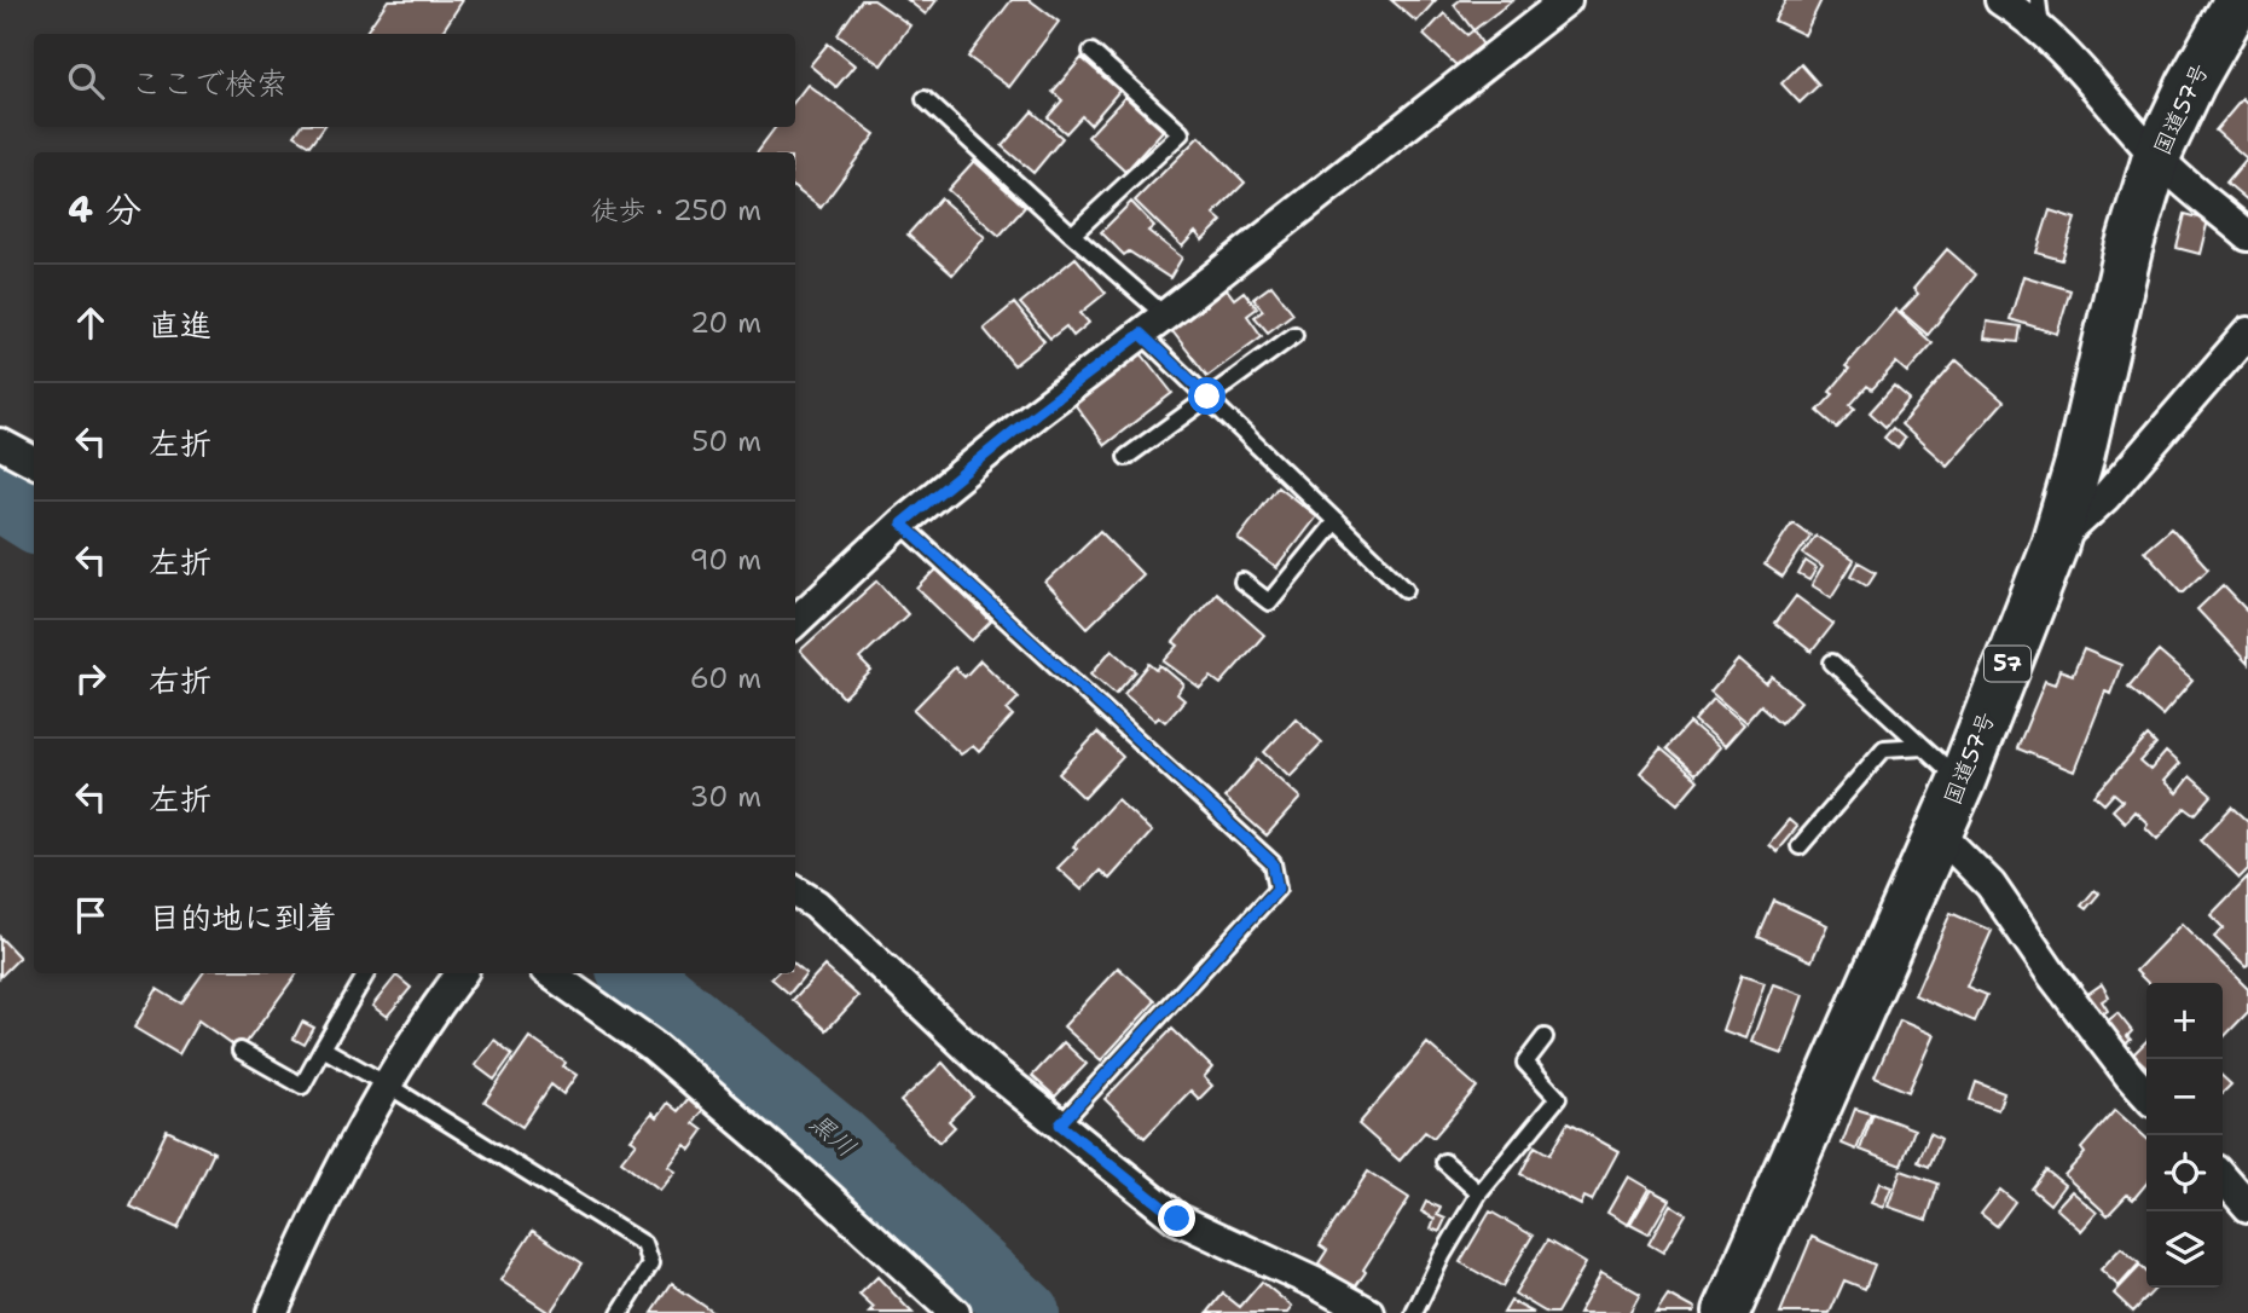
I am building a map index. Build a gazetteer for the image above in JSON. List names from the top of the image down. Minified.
{"streets":{"highway":["国道57号","57"]},"water":["黒川"],"page":{"search":"ここで検索","heading":["4 分","徒歩 · 250 m"],"list":[["直進","20 m"],["左折","50 m"],["左折","90 m"],["右折","60 m"],["左折","30 m"],"目的地に到着"],"map_buttons":["+","−"]}}
